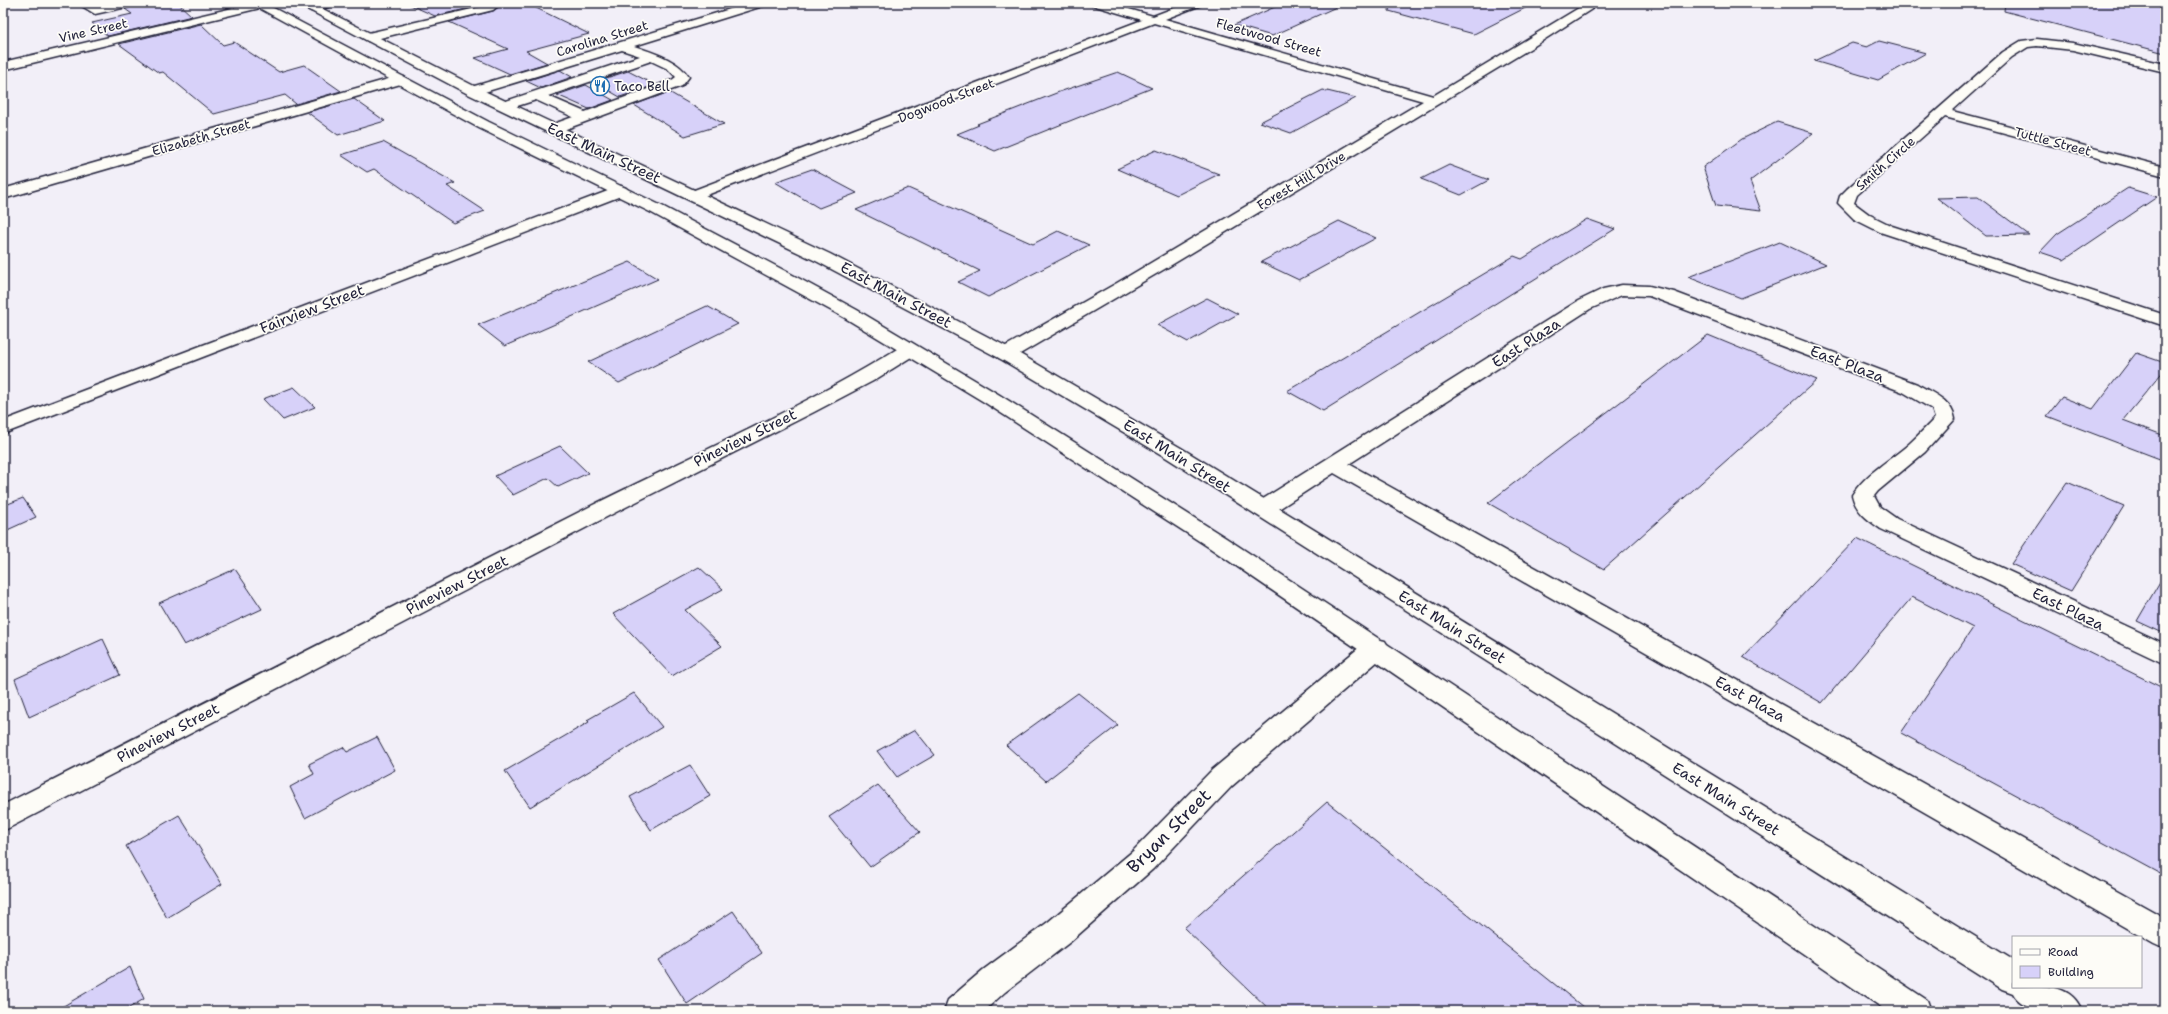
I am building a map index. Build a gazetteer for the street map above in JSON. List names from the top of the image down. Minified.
{"streets":{"street":["Vine Street","Fleetwood Street","Carolina Street","Dogwood Street","Elizabeth Street","Tuttle Street","East Main Street","Smith Circle","Forest Hill Drive","Fairview Street","East Plaza","Pineview Street","Bryan Street"]},"crossings":[["Vine Street","East Main Street"],["Fleetwood Street","Dogwood Street"],["Fleetwood Street","Forest Hill Drive"],["Carolina Street","East Main Street"],["Dogwood Street","East Main Street"],["Elizabeth Street","East Main Street"],["Tuttle Street","Smith Circle"],["East Main Street","Forest Hill Drive"],["East Main Street","Fairview Street"],["East Main Street","East Plaza"],["East Main Street","Pineview Street"],["East Main Street","Bryan Street"]],"places":{"restaurant":["Taco Bell"]},"legend":["Road","Building"]}
